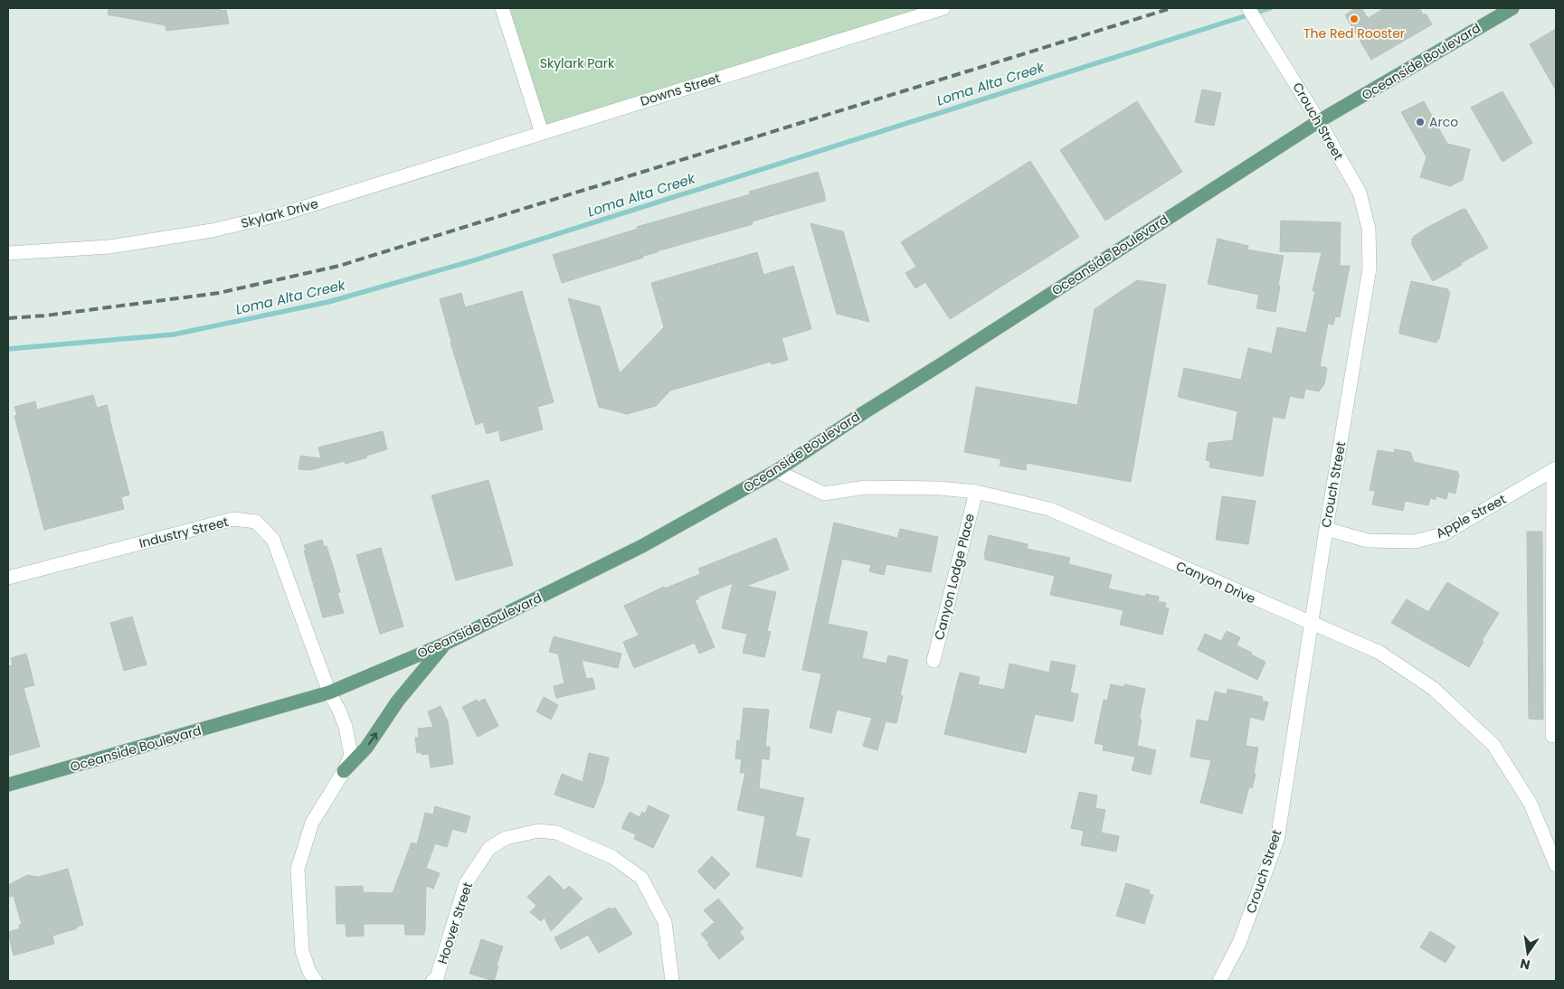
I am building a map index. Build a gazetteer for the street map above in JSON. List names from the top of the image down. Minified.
{"streets":{"main road":["Oceanside Boulevard"],"street":["Downs Street","Crouch Street","Skylark Drive","Apple Street","Industry Street","Canyon Lodge Place","Canyon Drive","Hoover Street"]},"crossings":[["Oceanside Boulevard","Crouch Street"],["Oceanside Boulevard","Industry Street"],["Oceanside Boulevard","Canyon Drive"],["Downs Street","Skylark Drive"],["Crouch Street","Apple Street"],["Crouch Street","Canyon Drive"],["Canyon Lodge Place","Canyon Drive"]],"water":["Loma Alta Creek"],"parks":["Skylark Park"],"places":["The Red Rooster","Arco"],"north":"bottom"}
